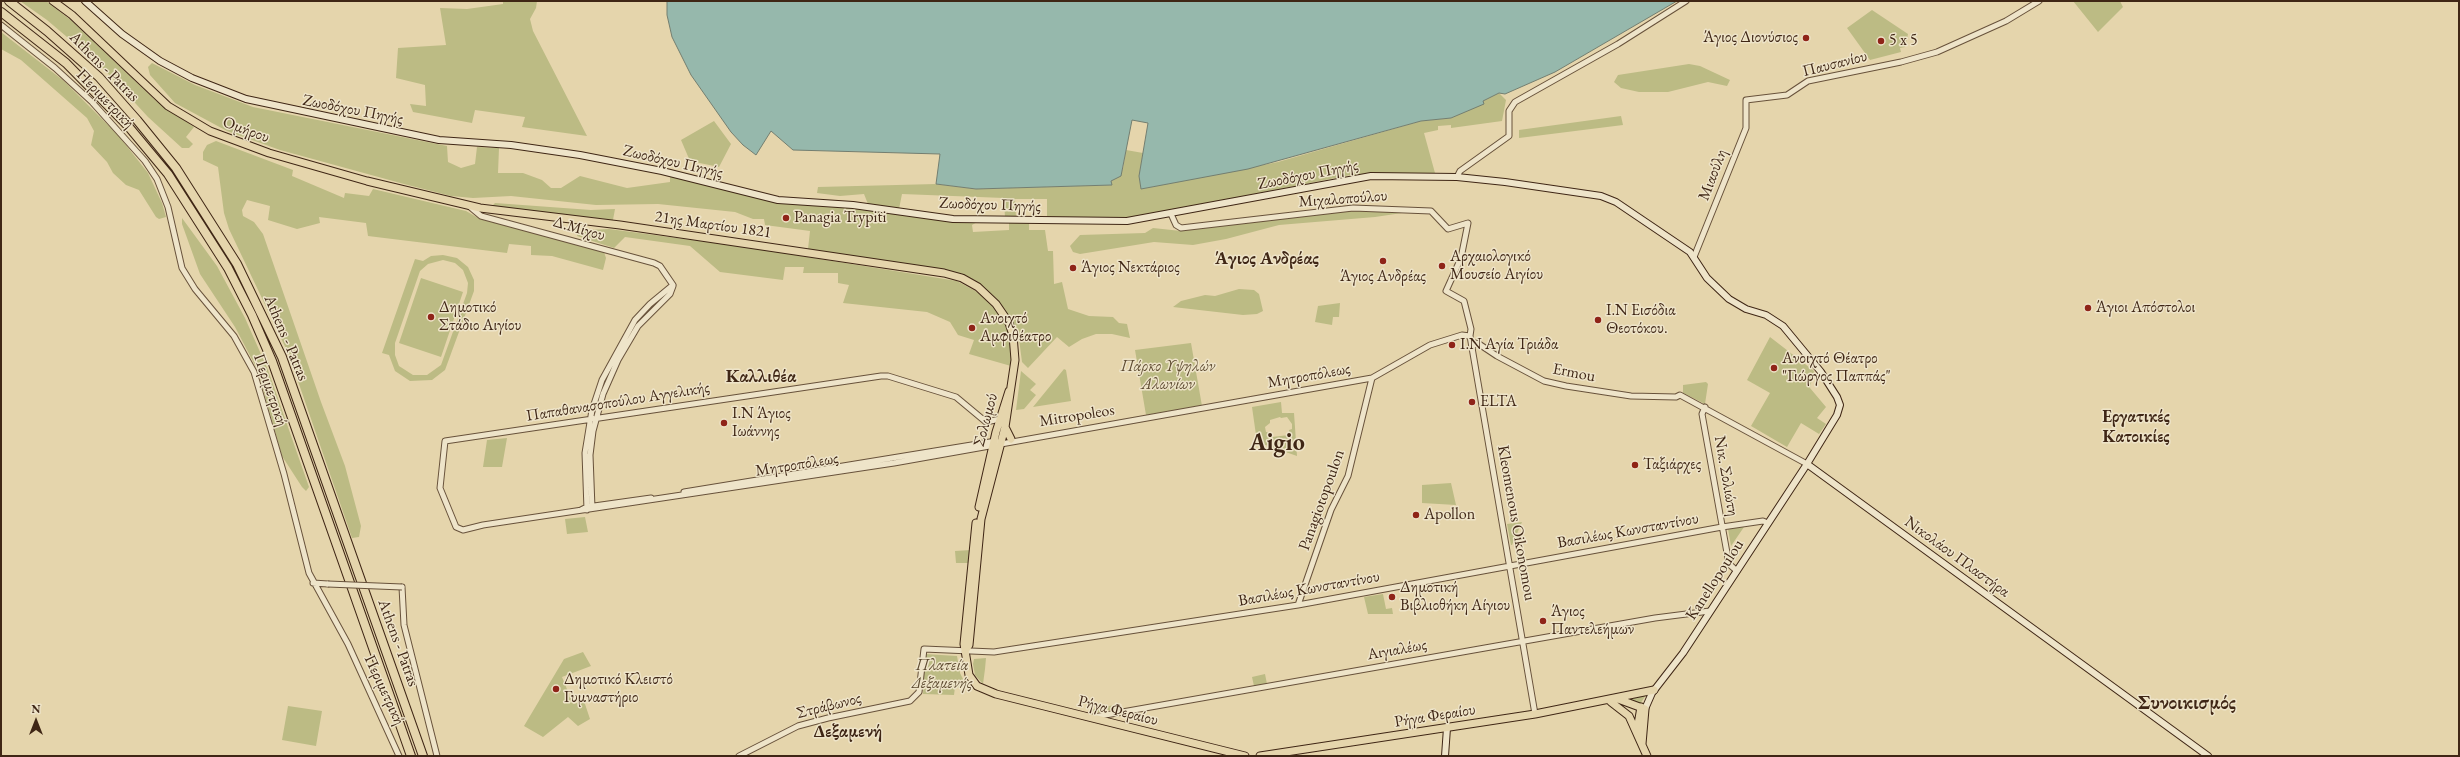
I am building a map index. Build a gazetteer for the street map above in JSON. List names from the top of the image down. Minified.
{"streets":{"highway":["Athens - Patras"],"main road":["Ζωοδόχου Πηγής","Ομήρου","21ης Μαρτίου 1821","Σολωμού","Νικολάου Πλαστήρα","Kanellopoulou","Ρήγα Φεραίου"],"street":["Παυσανίου","Περιμετρική","Μιαούλη","Μιχαλοπούλου","Δ.Μίχου","Ermou","Μητροπόλεως","Παπαθανασοπούλου Αγγελικής","Mitropoleos","Νικ. Σολιώτη","Panagiotopoulon","Kleomenous Oikonomou","Βασιλέως Κωνσταντίνου","Αιγιαλέως","Στράβωνος"]},"crossings":[["Παυσανίου","Μιαούλη"],["Ζωοδόχου Πηγής","Μιαούλη"],["Ζωοδόχου Πηγής","Μιχαλοπούλου"],["Ζωοδόχου Πηγής","Kanellopoulou"],["Ομήρου","21ης Μαρτίου 1821"],["Ομήρου","Δ.Μίχου"],["Μιχαλοπούλου","Kleomenous Oikonomou"],["21ης Μαρτίου 1821","Δ.Μίχου"],["21ης Μαρτίου 1821","Σολωμού"],["Δ.Μίχου","Παπαθανασοπούλου Αγγελικής"],["Ermou","Kleomenous Oikonomou"],["Ermou","Νικολάου Πλαστήρα"],["Μητροπόλεως","Παπαθανασοπούλου Αγγελικής"],["Μητροπόλεως","Mitropoleos"],["Μητροπόλεως","Σολωμού"],["Μητροπόλεως","Panagiotopoulon"],["Μητροπόλεως","Kleomenous Oikonomou"],["Παπαθανασοπούλου Αγγελικής","Σολωμού"],["Mitropoleos","Panagiotopoulon"],["Σολωμού","Βασιλέως Κωνσταντίνου"],["Σολωμού","Ρήγα Φεραίου"],["Νικ. Σολιώτη","Βασιλέως Κωνσταντίνου"],["Νικ. Σολιώτη","Νικολάου Πλαστήρα"],["Νικ. Σολιώτη","Kanellopoulou"],["Panagiotopoulon","Βασιλέως Κωνσταντίνου"],["Kleomenous Oikonomou","Βασιλέως Κωνσταντίνου"],["Kleomenous Oikonomou","Αιγιαλέως"],["Kleomenous Oikonomou","Ρήγα Φεραίου"],["Βασιλέως Κωνσταντίνου","Kanellopoulou"],["Βασιλέως Κωνσταντίνου","Στράβωνος"],["Νικολάου Πλαστήρα","Kanellopoulou"],["Kanellopoulou","Αιγιαλέως"],["Αιγιαλέως","Ρήγα Φεραίου"]],"districts":["Άγιος Ανδρέας","Καλλιθέα","Εργατικές Κατοικίες","Aigio","Συνοικισμός","Δεξαμενή"],"parks":["Πάρκο Υψηλών Αλωνίων","Πλατεία Δεξαμενής"],"places":["Άγιος Διονύσιος","5 x 5","Panagia Trypiti","Άγιος Ανδρέας","Αρχαιολογικό Μουσείο Αιγίου","Άγιος Νεκτάριος","Άγιοι Απόστολοι","Δημοτικό Στάδιο Αιγίου","Ι.Ν Εισόδια Θεοτόκου.","Aνοιχτό Aμφιθέατρο","Ι.Ν Αγία Τριάδα","Ανοιχτό Θέατρο \"Γιώργος Παππάς\"","ELTA","Ι.Ν Άγιος Ιωάννης","Ταξιάρχες","Apollon","Δημοτική Βιβλιοθήκη Αίγιου","Άγιος Παντελεήμων","Δημοτικό Κλειστό Γυμναστήριο"],"north":"top"}
